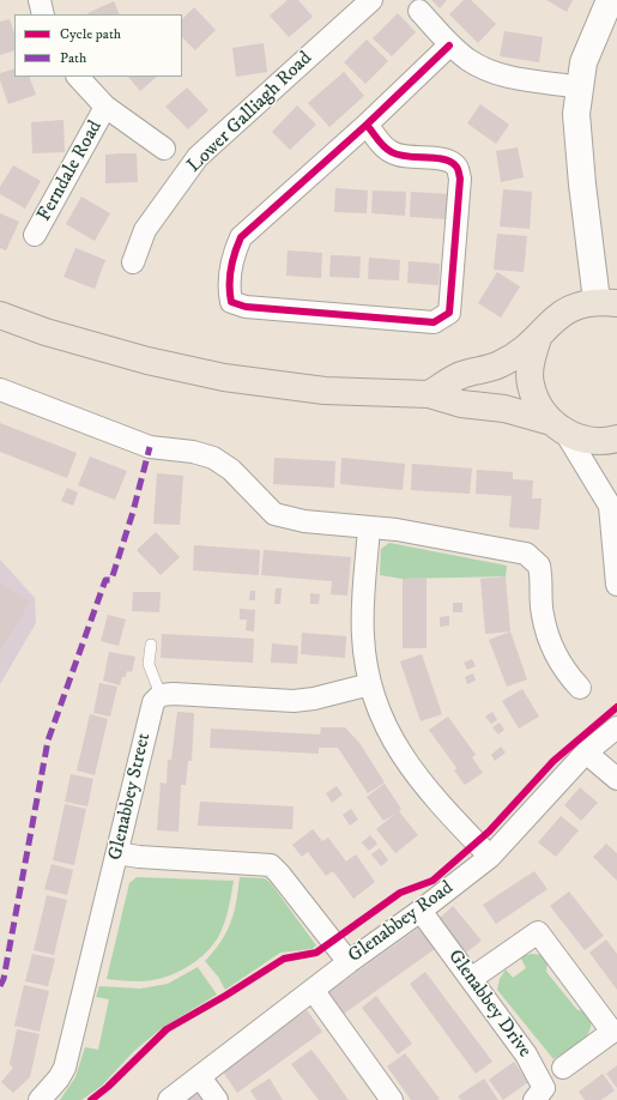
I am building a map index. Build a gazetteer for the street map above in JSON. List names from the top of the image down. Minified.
{"streets":{"street":["Lower Galliagh Road","Ferndale Road","Glenabbey Street","Glenabbey Road","Glenabbey Drive"]},"crossings":[["Glenabbey Road","Glenabbey Drive"]],"legend":["Cycle path","Path"]}
